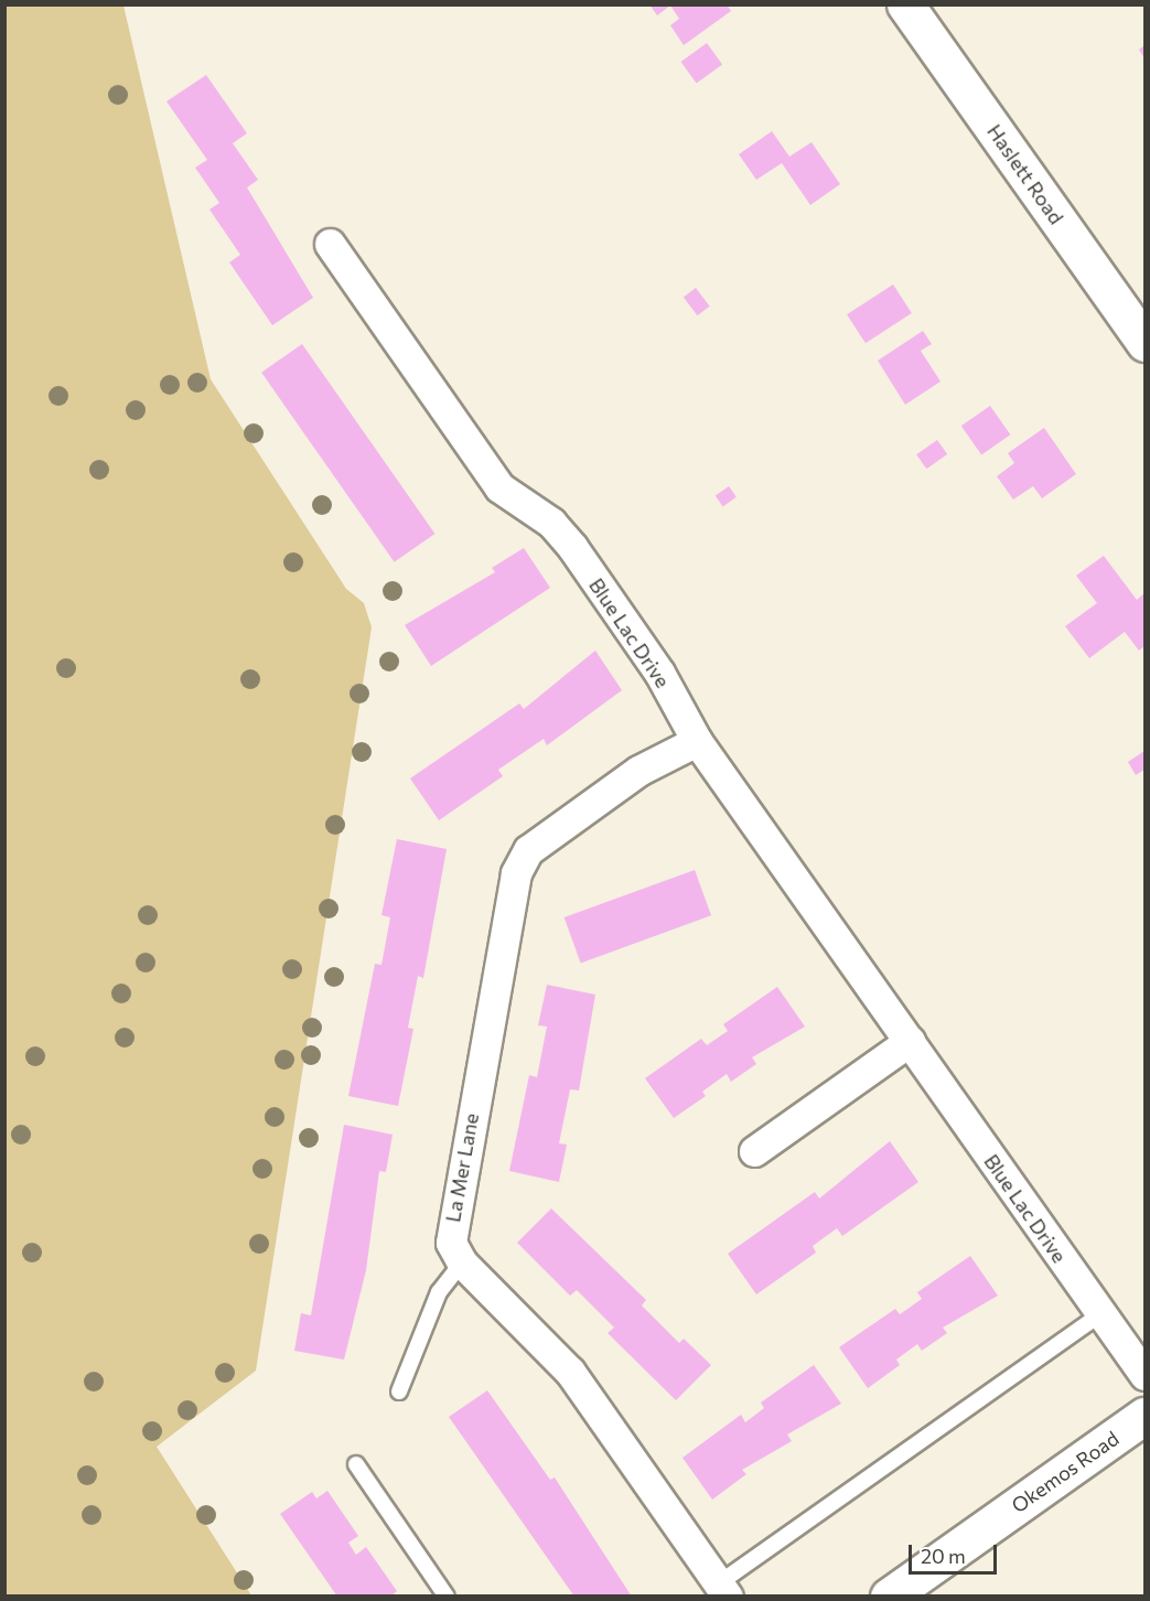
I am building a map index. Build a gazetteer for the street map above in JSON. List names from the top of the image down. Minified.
{"streets":{"main road":["Haslett Road","Okemos Road"],"street":["Blue Lac Drive","La Mer Lane"]},"crossings":[["Blue Lac Drive","La Mer Lane"]],"scale_bar":"20 m"}
